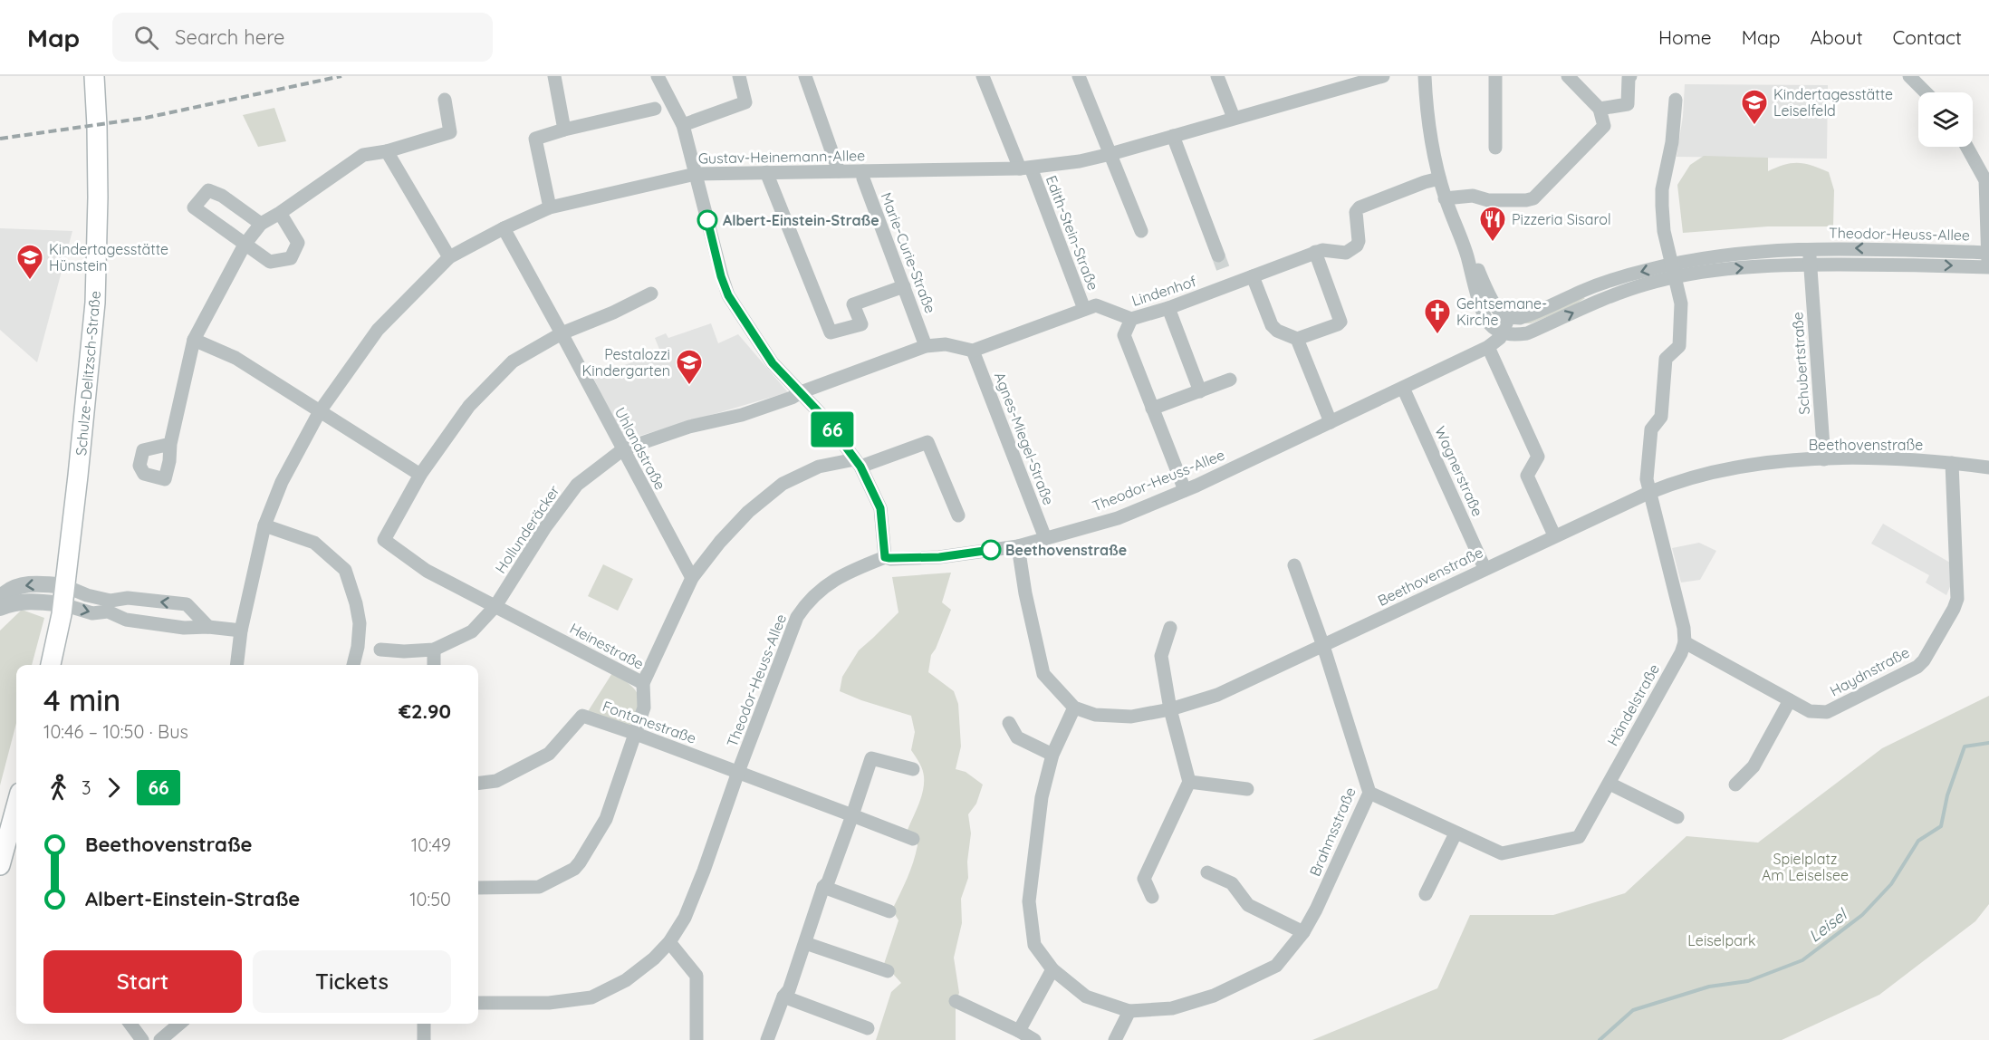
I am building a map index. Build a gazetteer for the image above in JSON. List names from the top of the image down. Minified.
{"streets":{"main road":["Schulze-Delitzsch-Straße"],"street":["Gustav-Heinemann-Allee","Edith-Stein-Straße","Theodor-Heuss-Allee","Marie-Curie-Straße","Lindenhof","Schubertstraße","Agnes-Miegel-Straße","Beethovenstraße","Uhlandstraße","Wagnerstraße","Hollunderäcker","Heinestraße","Haydnstraße","Händelstraße","Fontanestraße","Brahmsstraße"]},"crossings":[["Gustav-Heinemann-Allee","Edith-Stein-Straße"],["Gustav-Heinemann-Allee","Marie-Curie-Straße"],["Gustav-Heinemann-Allee","Uhlandstraße"],["Edith-Stein-Straße","Lindenhof"],["Theodor-Heuss-Allee","Schubertstraße"],["Theodor-Heuss-Allee","Agnes-Miegel-Straße"],["Theodor-Heuss-Allee","Wagnerstraße"],["Theodor-Heuss-Allee","Fontanestraße"],["Lindenhof","Agnes-Miegel-Straße"],["Schubertstraße","Beethovenstraße"],["Beethovenstraße","Wagnerstraße"],["Beethovenstraße","Haydnstraße"],["Beethovenstraße","Brahmsstraße"],["Uhlandstraße","Hollunderäcker"],["Uhlandstraße","Heinestraße"],["Hollunderäcker","Heinestraße"],["Heinestraße","Fontanestraße"],["Haydnstraße","Händelstraße"],["Händelstraße","Brahmsstraße"]],"water":["Leisel"],"parks":["Spielplatz Am Leiselsee","Leiselpark"],"places":{"school or university":["Kindertagesstätte Leiselfeld","Kindertagesstätte Hünstein","Pestalozzi Kindergarten"],"other":["Albert-Einstein-Straße","Beethovenstraße"],"restaurant":["Pizzeria Sisarol"],"church":["Gehtsemane- Kirche"]},"lines":["bus line 66"],"page":{"header":"Map","search":"Search here","nav":["Home","Map","About","Contact"],"on_map":"66","heading":["4 min","10:46 – 10:50 · Bus","€2.90"],"legs":["3","66"],"list":[{"name":"Beethovenstraße","value":"10:49"},{"name":"Albert-Einstein-Straße","value":"10:50"}],"buttons":["Start","Tickets"]}}
